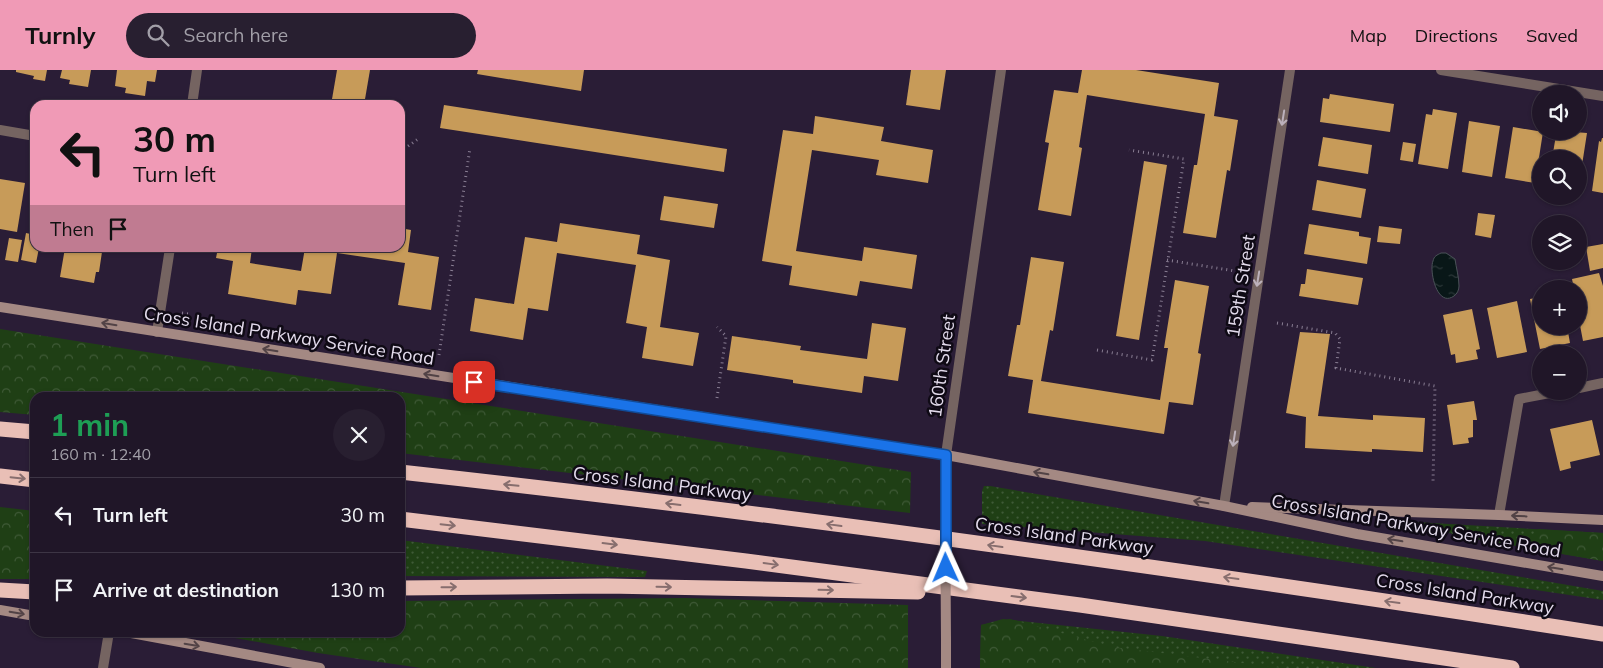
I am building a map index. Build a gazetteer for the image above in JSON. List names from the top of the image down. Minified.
{"streets":{"highway":["Cross Island Parkway"],"street":["159th Street","Cross Island Parkway Service Road","160th Street"]},"crossings":[["159th Street","Cross Island Parkway Service Road"],["Cross Island Parkway Service Road","160th Street"]],"one_way":["159th Street","Cross Island Parkway Service Road"],"page":{"header":"Turnly","search":"Search here","nav":["Map","Directions","Saved"],"map_buttons":["+","−"],"turn":["30 m","Turn left"],"then":"Then","heading":["1 min","160 m · 12:40"],"list":[{"name":"Turn left","value":"30 m"},{"name":"Arrive at destination","value":"130 m"}]}}
